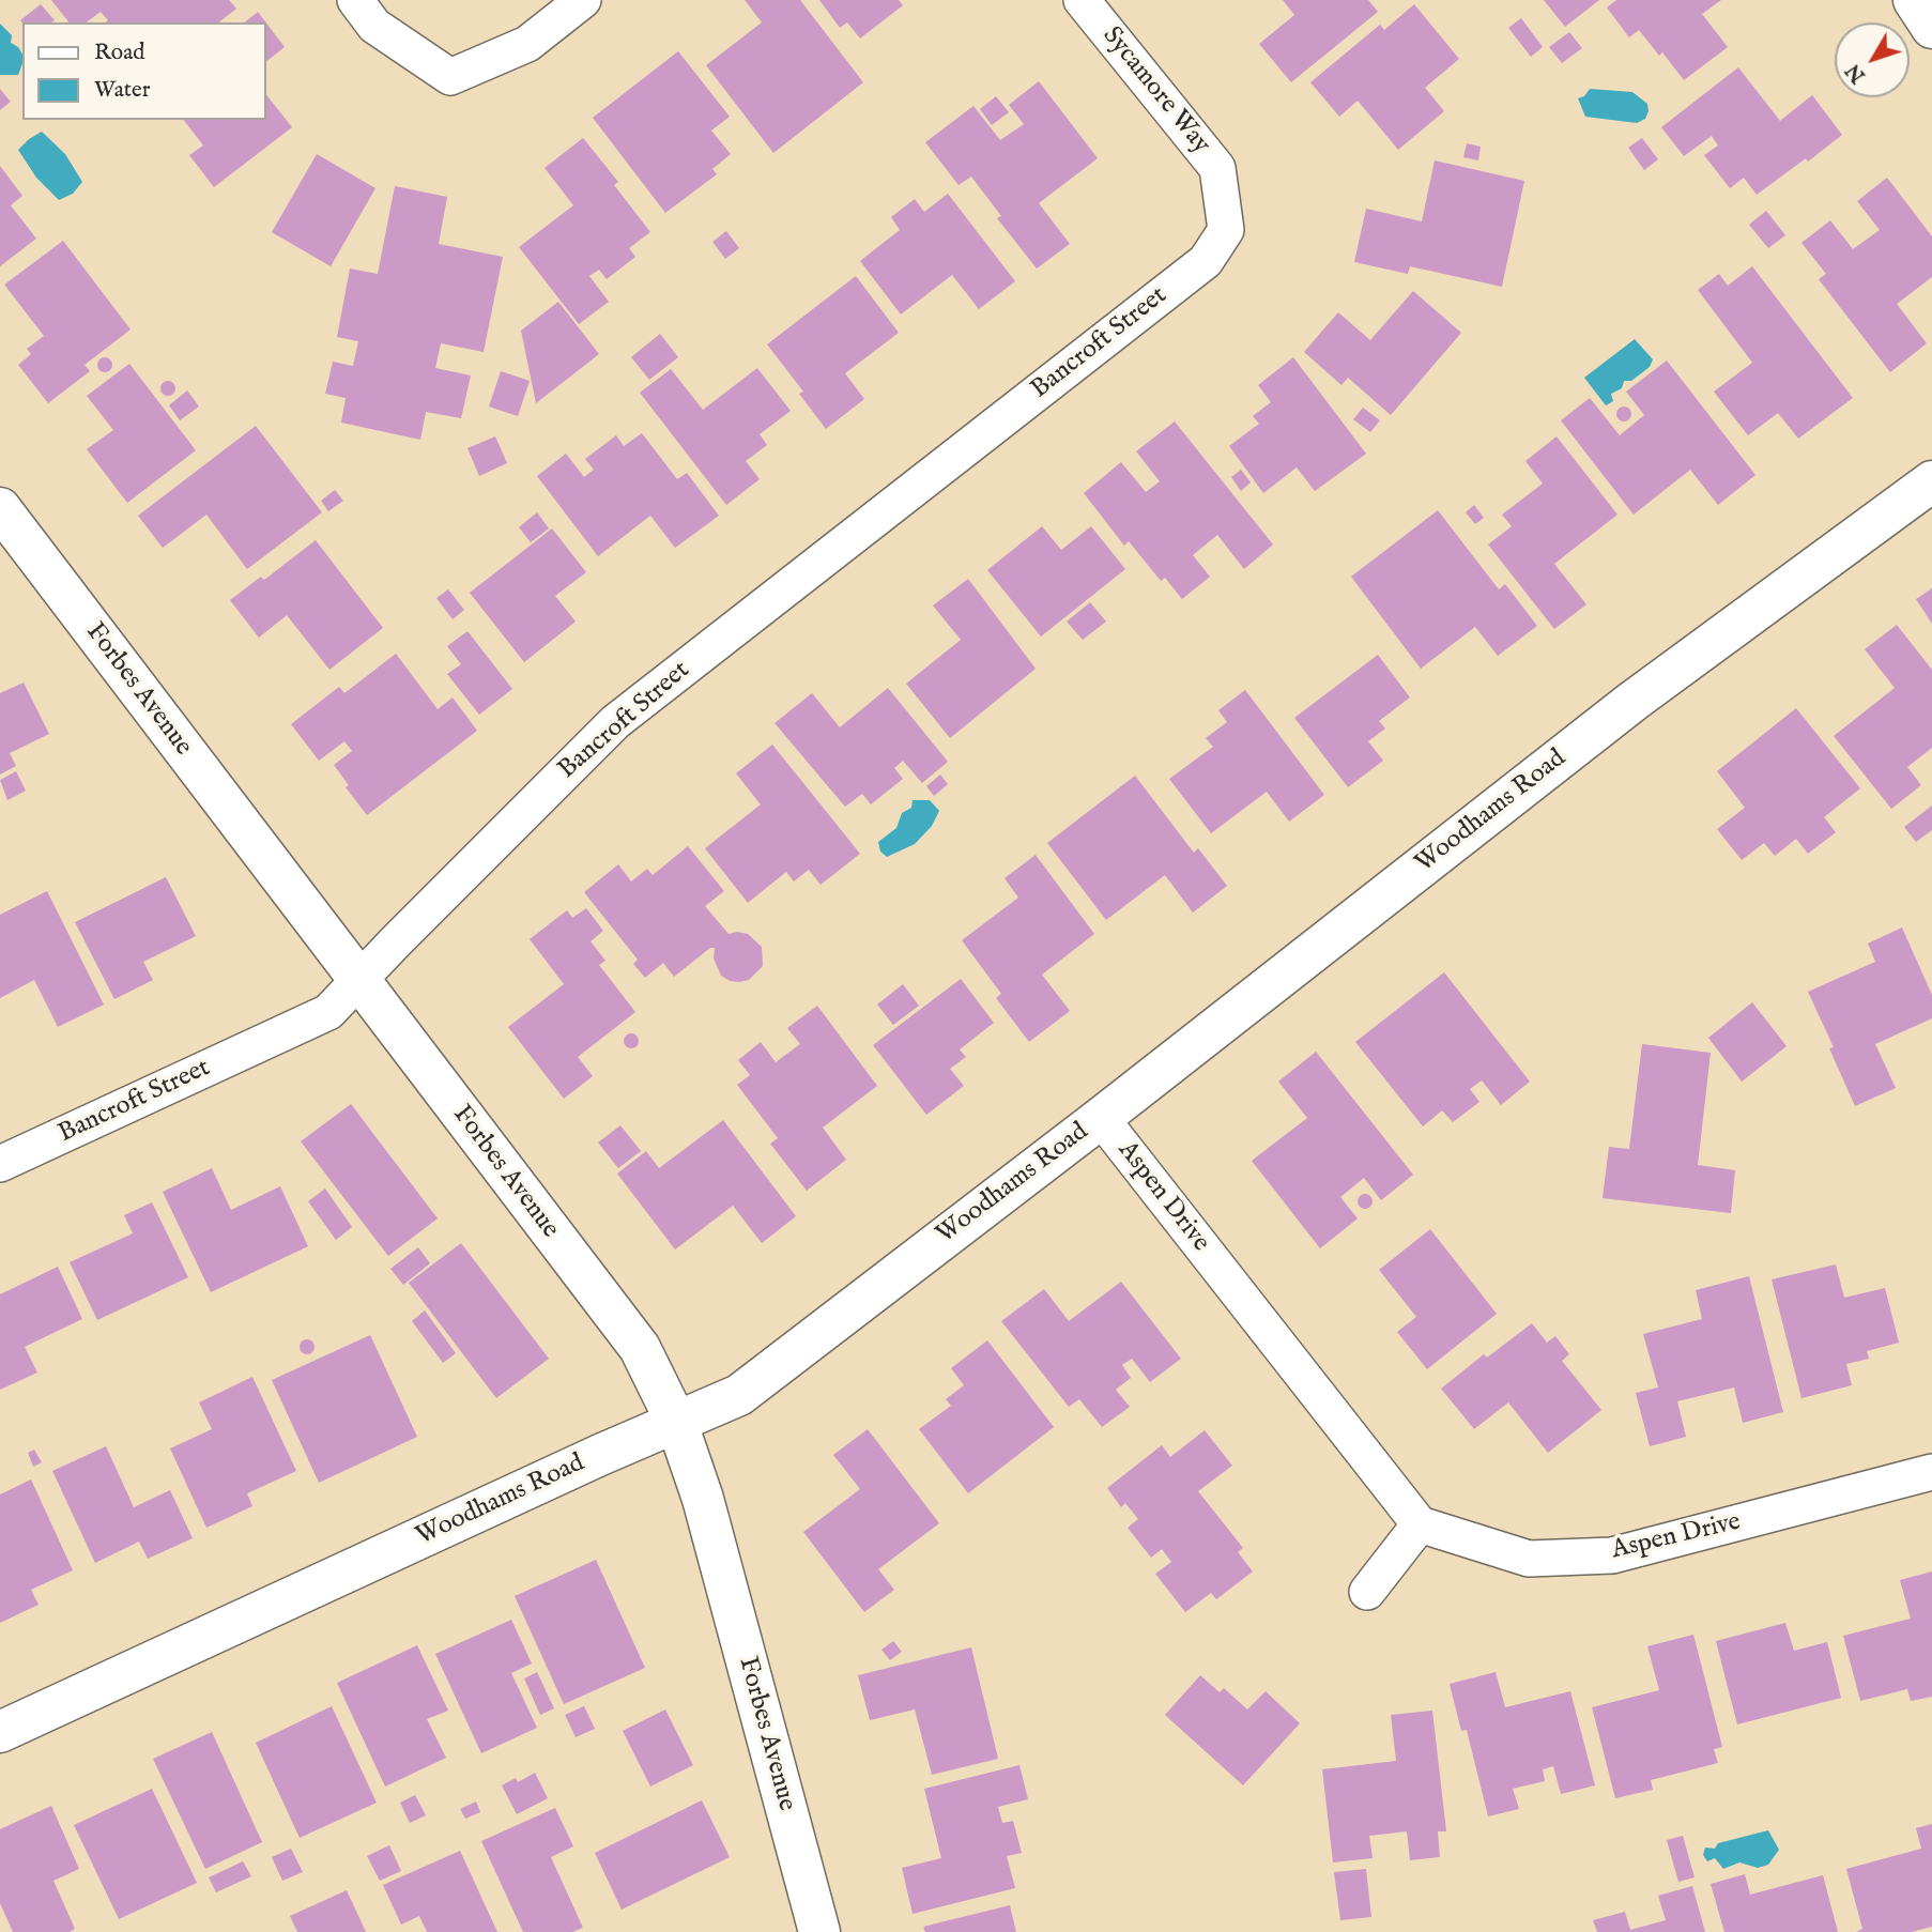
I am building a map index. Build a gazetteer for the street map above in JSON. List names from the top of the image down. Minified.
{"streets":{"street":["Sycamore Way","Bancroft Street","Forbes Avenue","Woodhams Road","Aspen Drive"]},"crossings":[["Sycamore Way","Bancroft Street"],["Bancroft Street","Forbes Avenue"],["Forbes Avenue","Woodhams Road"],["Woodhams Road","Aspen Drive"]],"legend":["Road","Water"],"north":"bottom left"}
